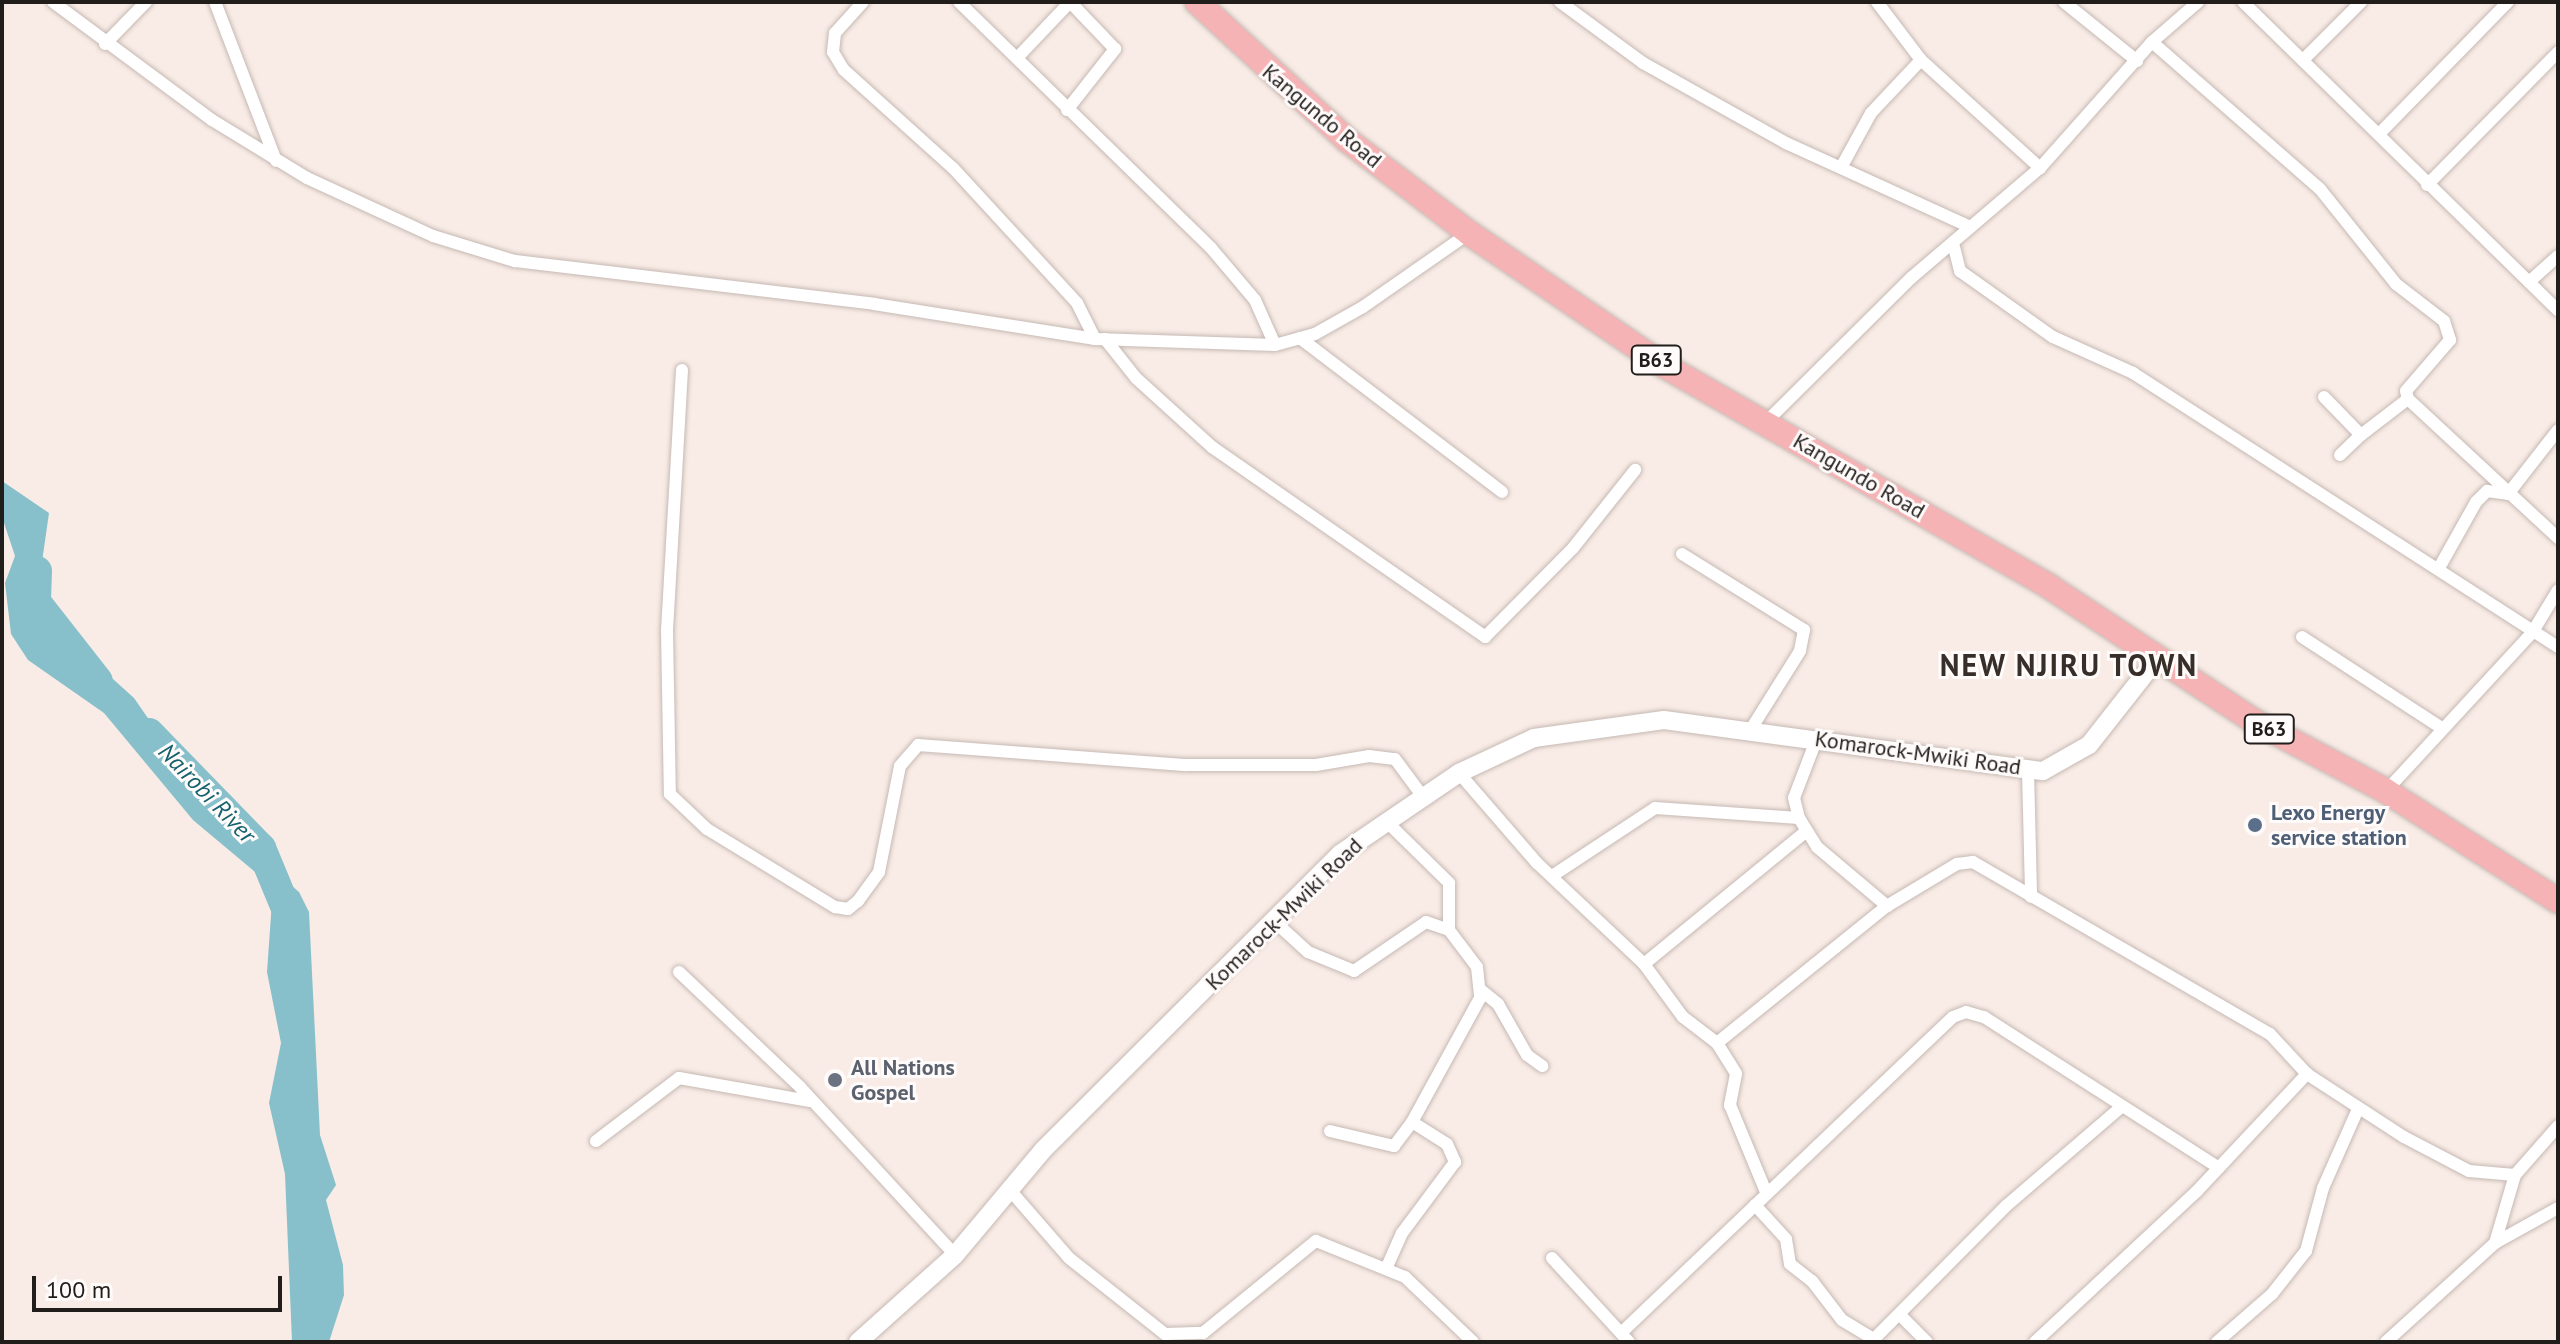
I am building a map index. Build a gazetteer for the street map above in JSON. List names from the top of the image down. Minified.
{"streets":{"highway":["Kangundo Road","B63"],"main road":["Komarock-Mwiki Road"]},"crossings":[["Kangundo Road","Komarock-Mwiki Road"]],"districts":["NEW NJIRU TOWN"],"water":["Nairobi River"],"places":["Lexo Energy service station","All Nations Gospel"],"scale_bar":"100 m"}
